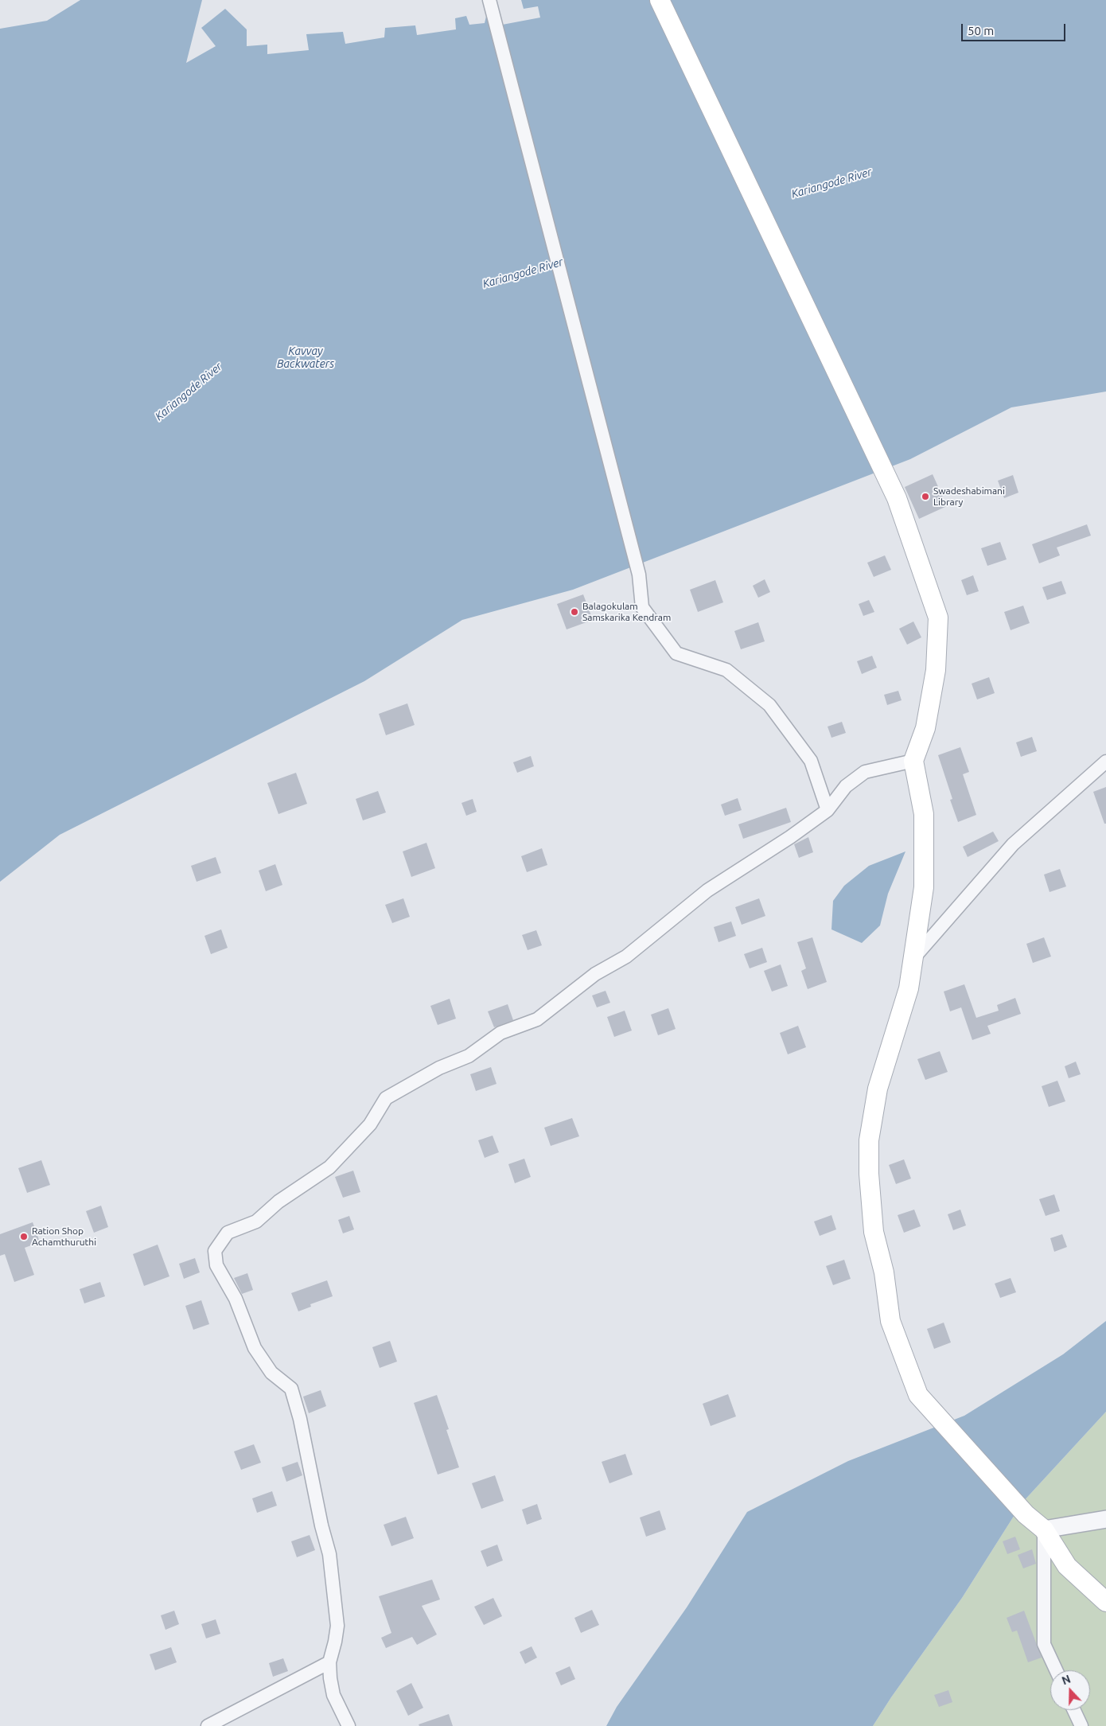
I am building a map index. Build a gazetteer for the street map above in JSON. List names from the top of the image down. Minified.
{"water":["Kariangode River","Kavvay Backwaters"],"places":["Swadeshabimani Library","Balagokulam Samskarika Kendram","Ration Shop Achamthuruthi"],"scale_bar":"50 m","north":"top"}
